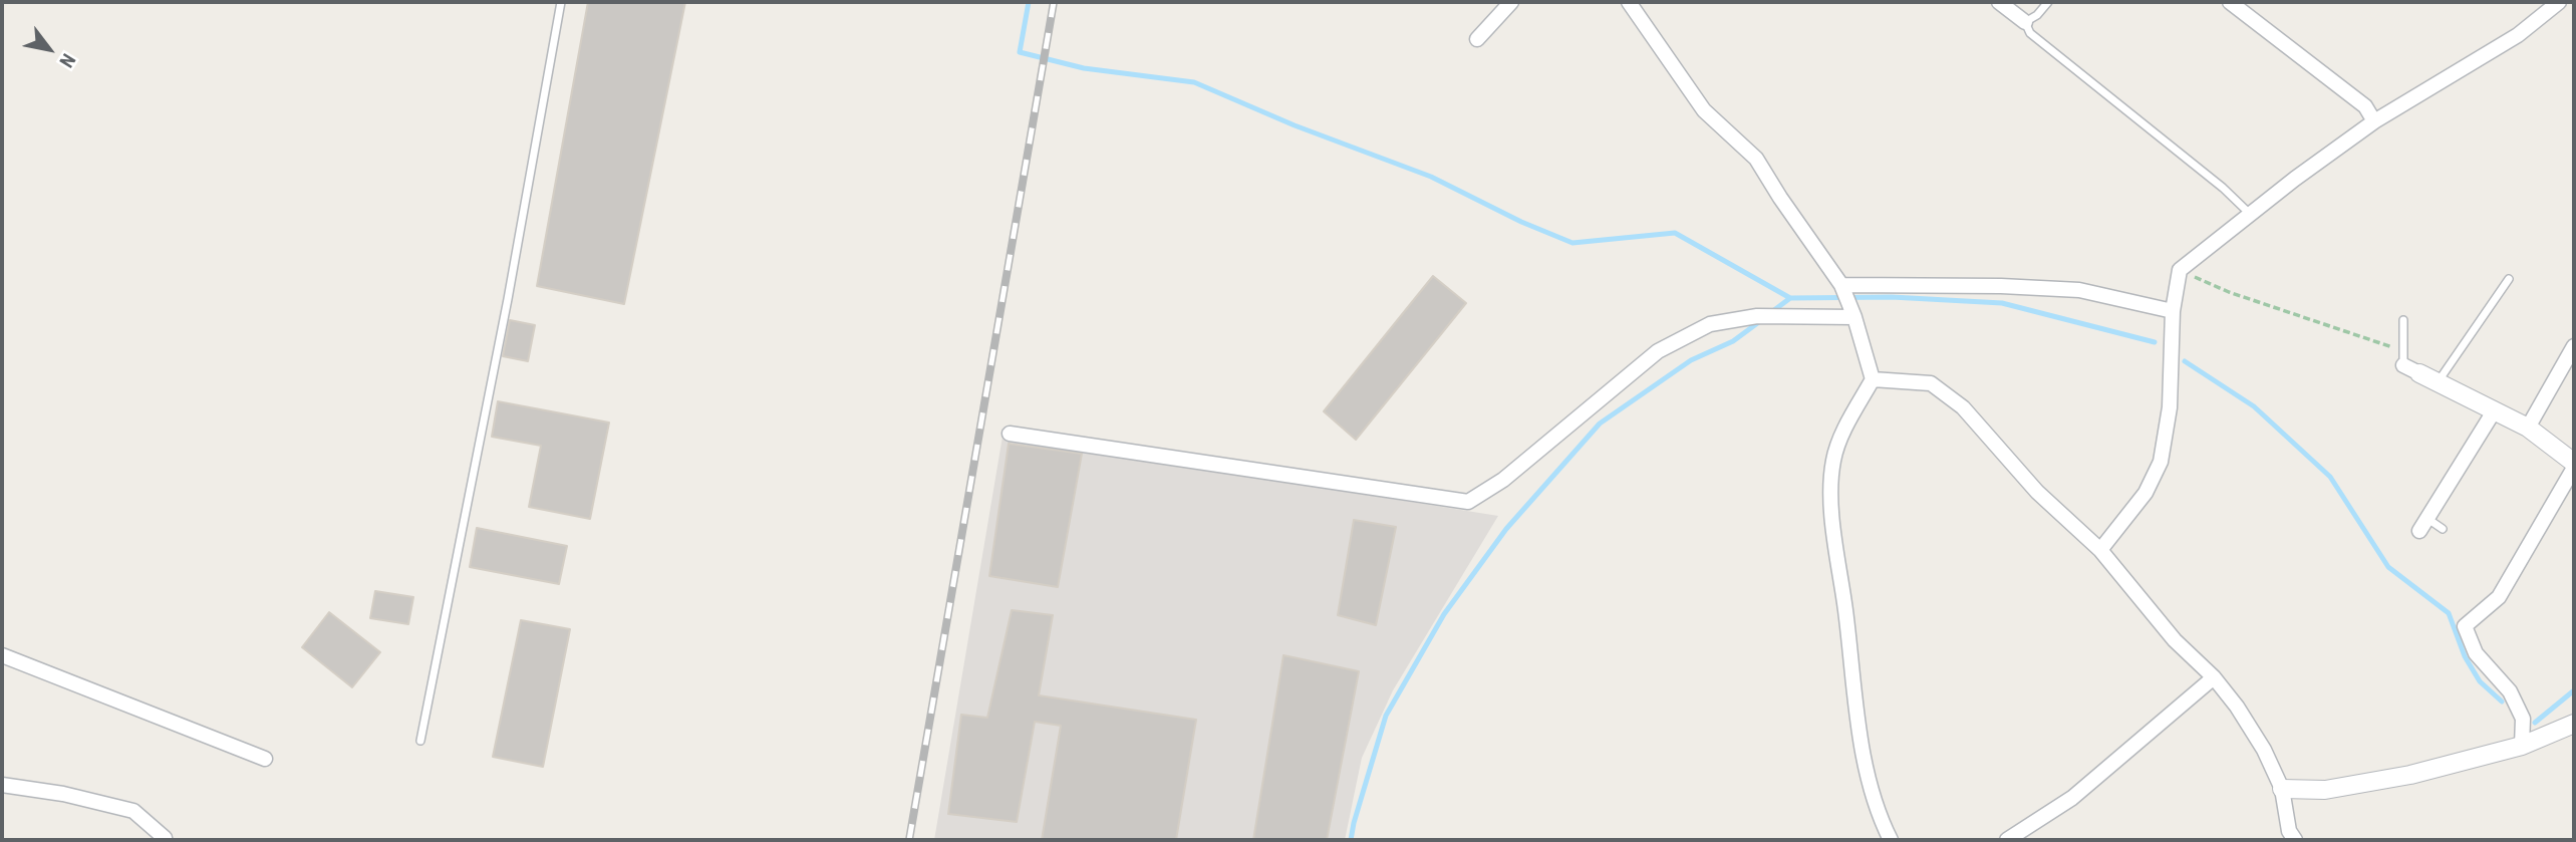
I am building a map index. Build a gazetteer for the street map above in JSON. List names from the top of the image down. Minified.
{"north":"bottom right"}
